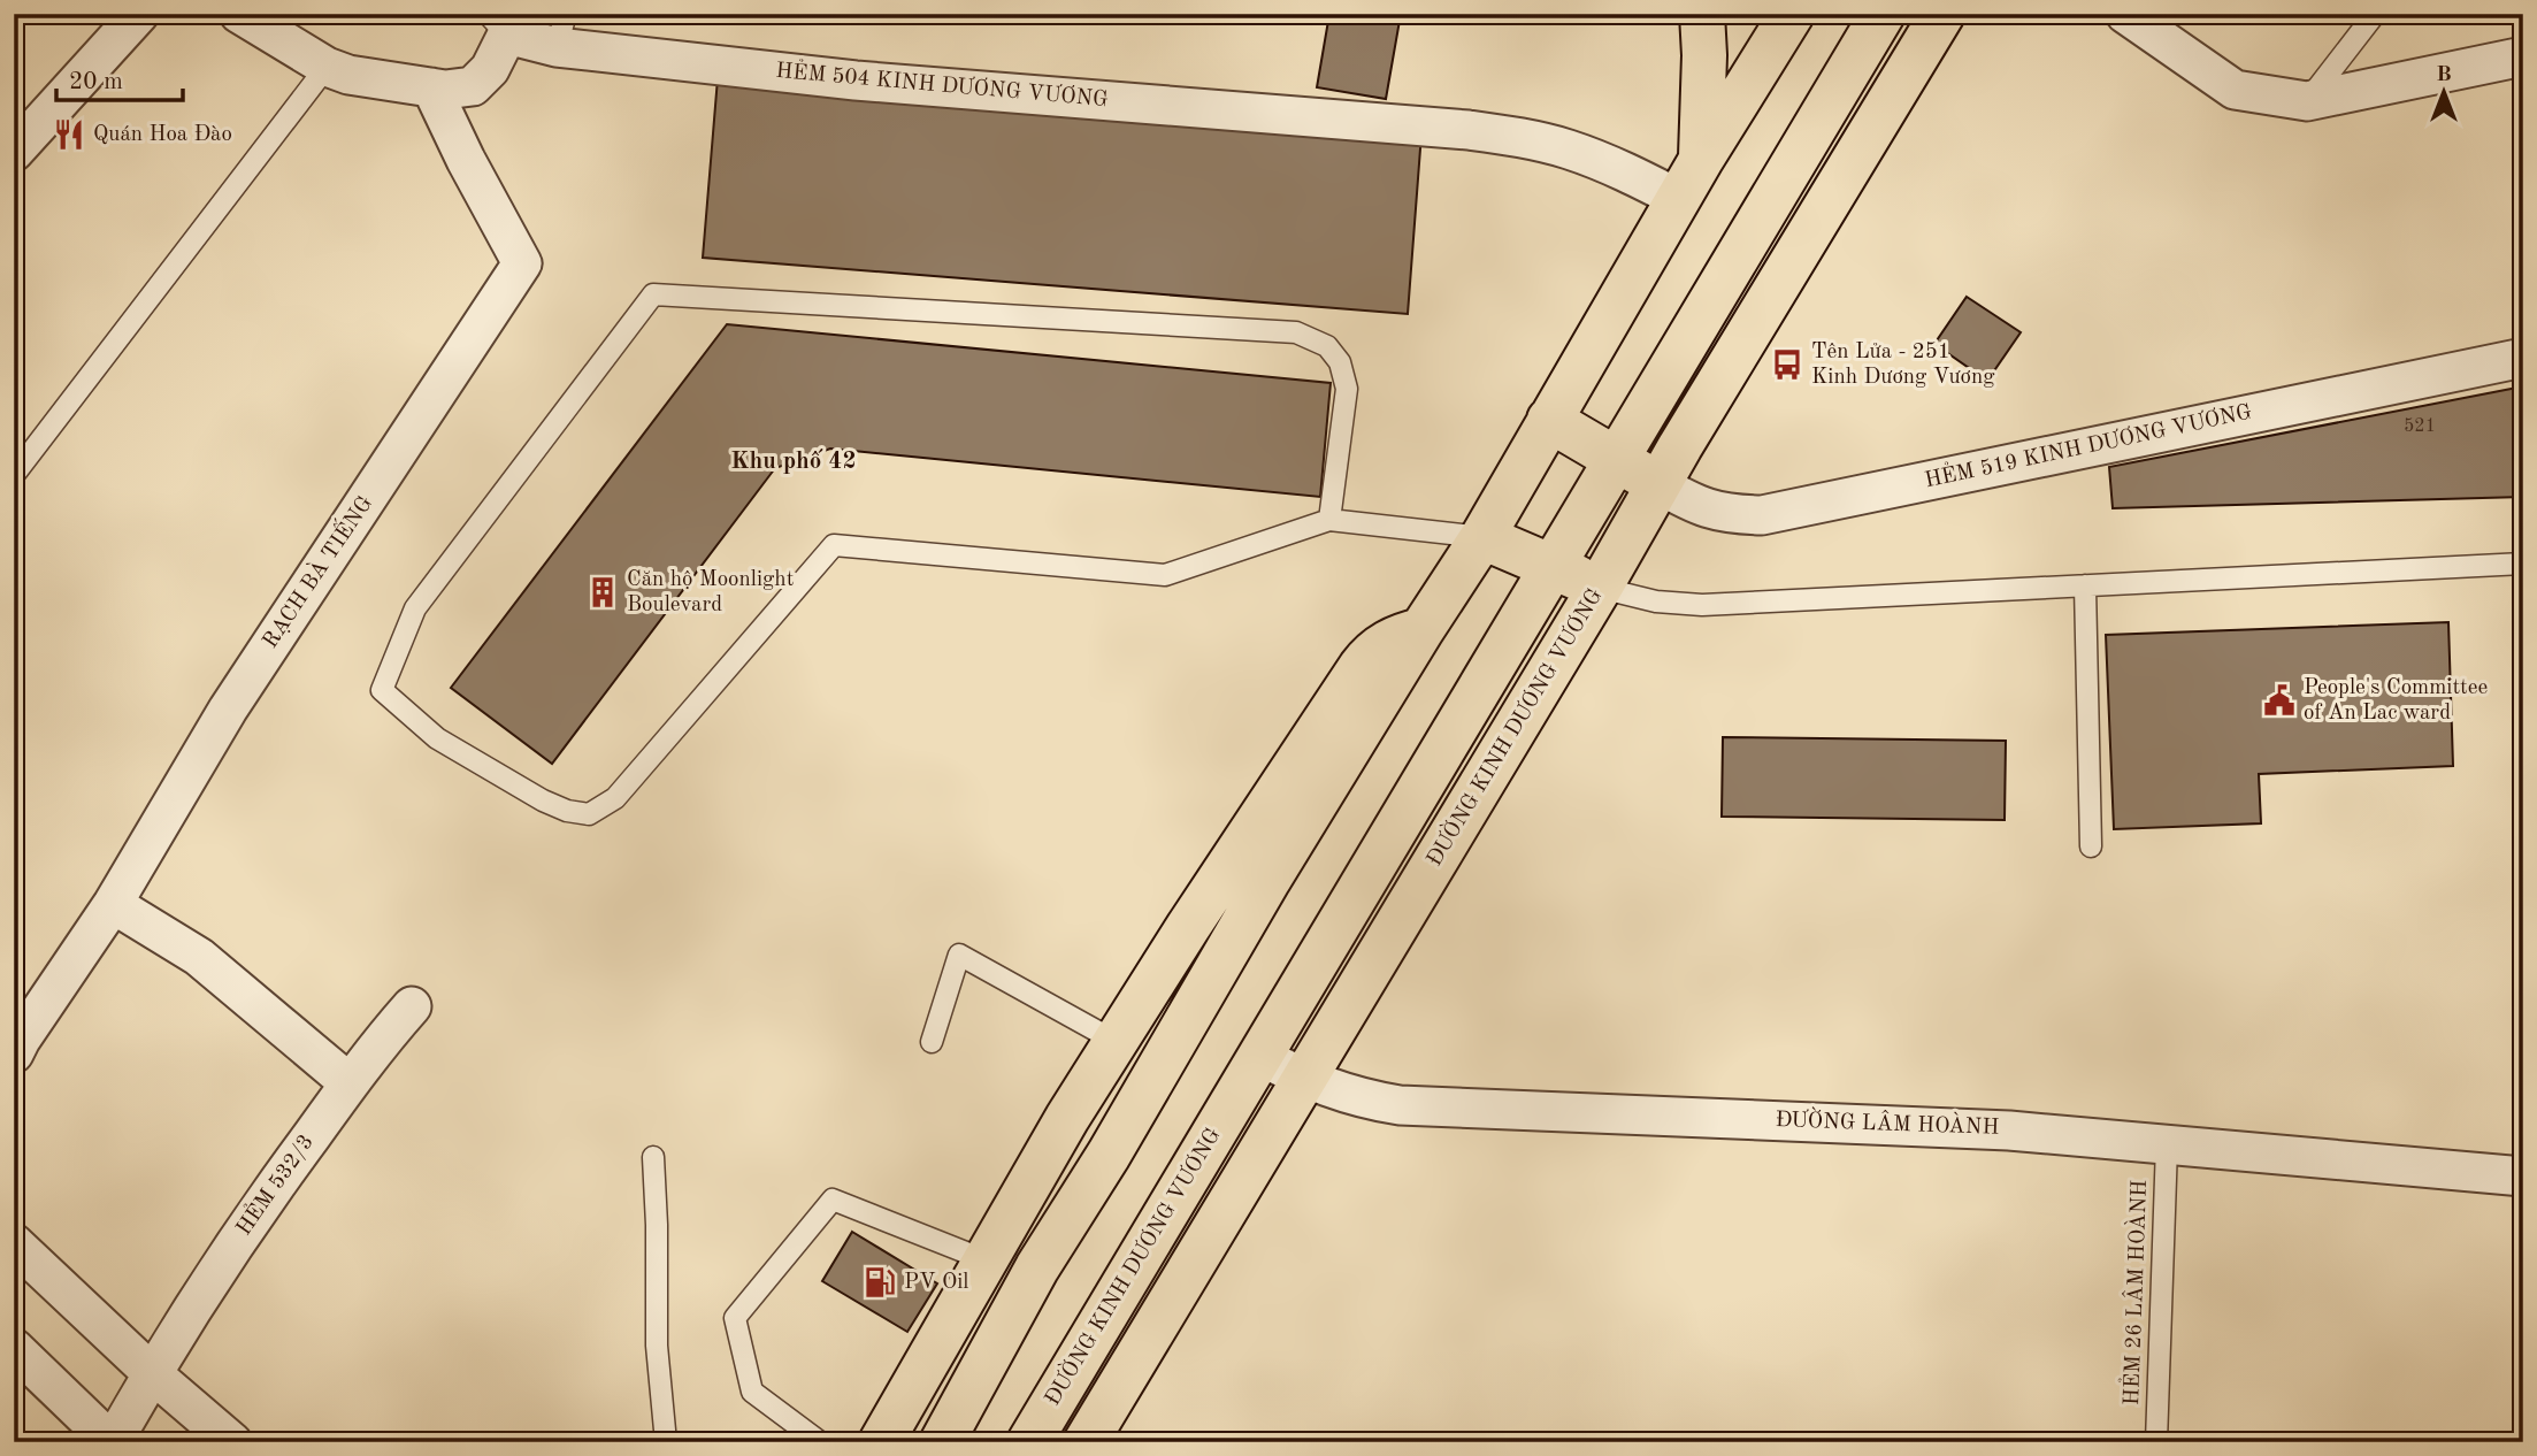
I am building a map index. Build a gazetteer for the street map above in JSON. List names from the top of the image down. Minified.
{"streets":{"main road":["ĐƯỜNG KINH DƯƠNG VƯƠNG"],"street":["HẺM 504 KINH DƯƠNG VƯƠNG","HẺM 519 KINH DƯƠNG VƯƠNG","RẠCH BÀ TIẾNG","ĐƯỜNG LÂM HOÀNH","HẺM 532/3"],"lane":["HẺM 26 LÂM HOÀNH"]},"crossings":[["HẺM 504 KINH DƯƠNG VƯƠNG","RẠCH BÀ TIẾNG"],["HẺM 519 KINH DƯƠNG VƯƠNG","ĐƯỜNG KINH DƯƠNG VƯƠNG"],["ĐƯỜNG KINH DƯƠNG VƯƠNG","ĐƯỜNG LÂM HOÀNH"],["ĐƯỜNG LÂM HOÀNH","HẺM 26 LÂM HOÀNH"]],"districts":["Khu phố 42"],"places":{"restaurant":["Quán Hoa Đào"],"bus stop":["Tên Lửa - 251 Kinh Dương Vương"],"building":["Căn hộ Moonlight Boulevard"],"public building":["People's Committee of An Lac ward"],"fuel station":["PV Oil"]},"house_numbers":["521"],"scale_bar":"20 m","north":"top"}
